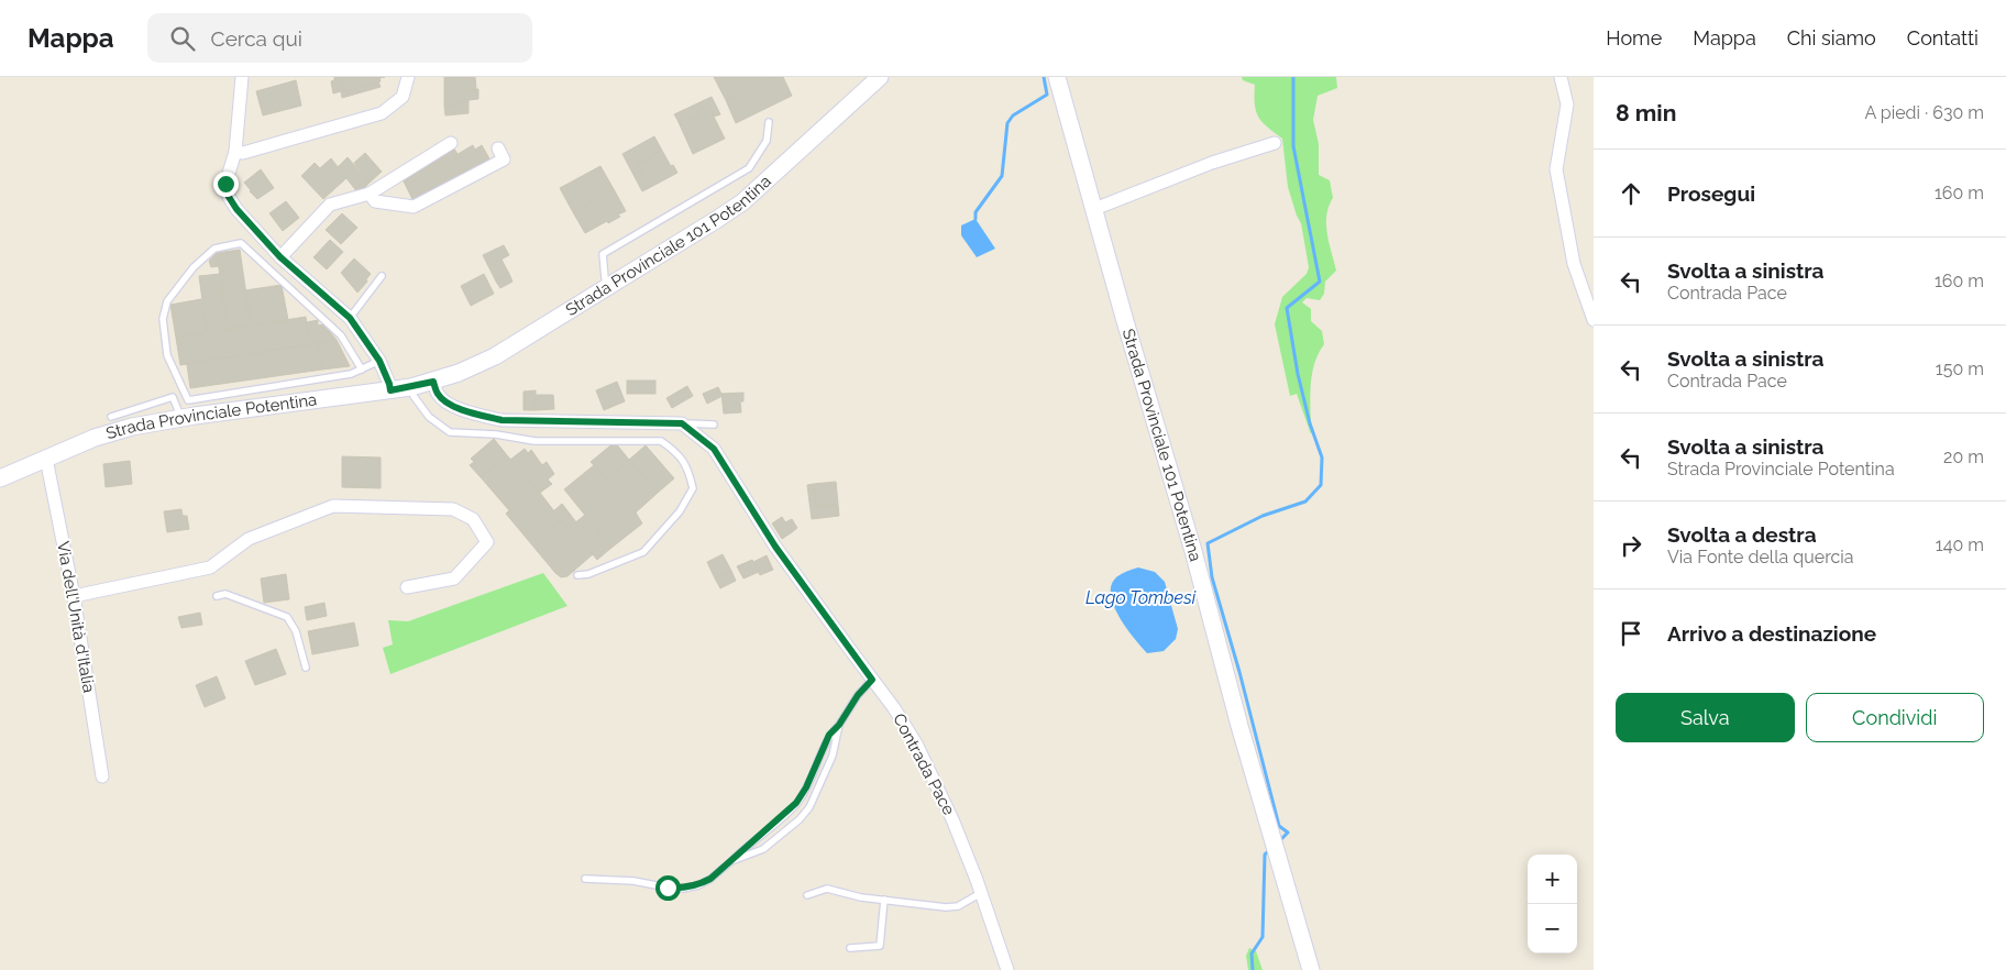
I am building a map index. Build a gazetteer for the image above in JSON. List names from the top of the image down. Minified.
{"streets":{"main road":["Strada Provinciale 101 Potentina","Strada Provinciale Potentina"],"street":["Via dell'Unità d'Italia","Contrada Pace"]},"crossings":[["Strada Provinciale 101 Potentina","Strada Provinciale Potentina"],["Strada Provinciale Potentina","Via dell'Unità d'Italia"]],"water":["Lago Tombesi"],"page":{"header":"Mappa","search":"Cerca qui","nav":["Home","Mappa","Chi siamo","Contatti"],"heading":["8 min","A piedi · 630 m"],"list":[["Prosegui","160 m"],["Svolta a sinistra","Contrada Pace","160 m"],["Svolta a sinistra","Contrada Pace","150 m"],["Svolta a sinistra","Strada Provinciale Potentina","20 m"],["Svolta a destra","Via Fonte della quercia","140 m"],"Arrivo a destinazione"],"buttons":["Salva","Condividi"],"map_buttons":["+","−"]}}
